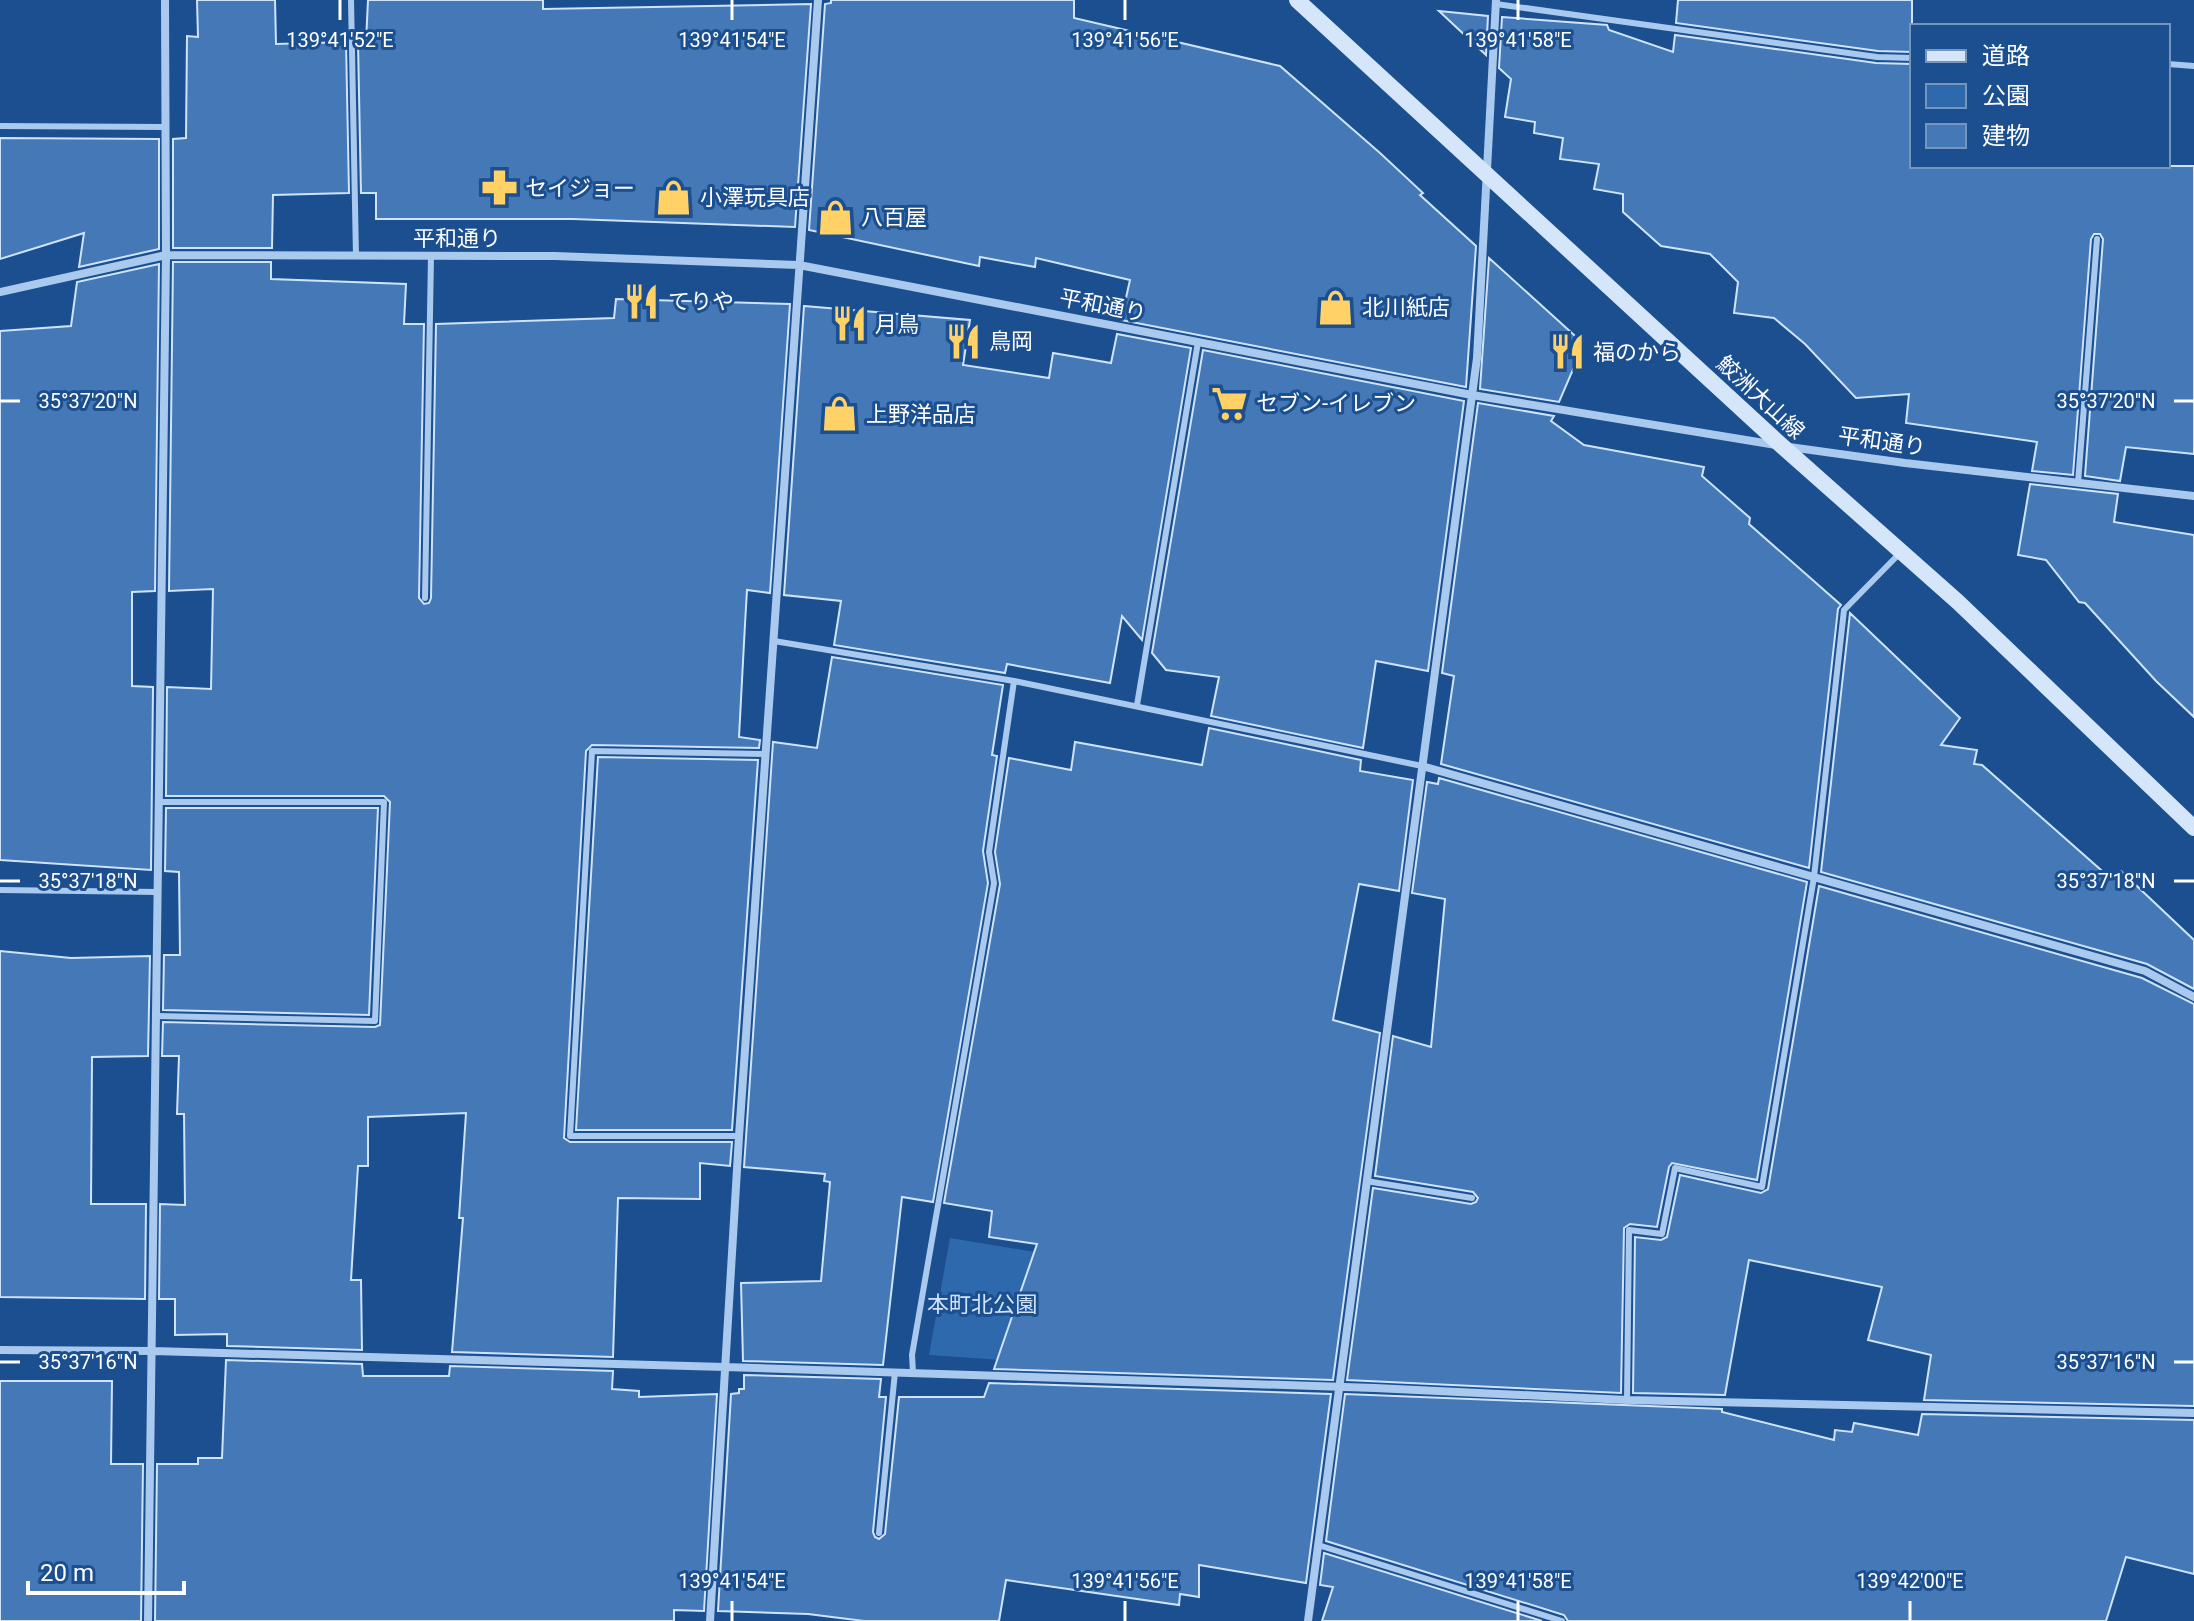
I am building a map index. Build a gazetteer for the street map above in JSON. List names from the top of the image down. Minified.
{"streets":{"main road":["鮫洲大山線"],"street":["平和通り"]},"crossings":[["平和通り","鮫洲大山線"]],"parks":["本町北公園"],"places":{"pharmacy":["セイジョー"],"shop":["小澤玩具店","八百屋","北川紙店","上野洋品店"],"restaurant":["てりや","月鳥","鳥岡","福のから"],"supermarket":["セブン-イレブン"]},"legend":["道路","公園","建物"],"scale_bar":"20 m","coordinates":["139°41'52\"E","139°41'54\"E","139°41'56\"E","139°41'58\"E","35°37'20\"N","35°37'18\"N","35°37'16\"N","139°42'00\"E"]}
